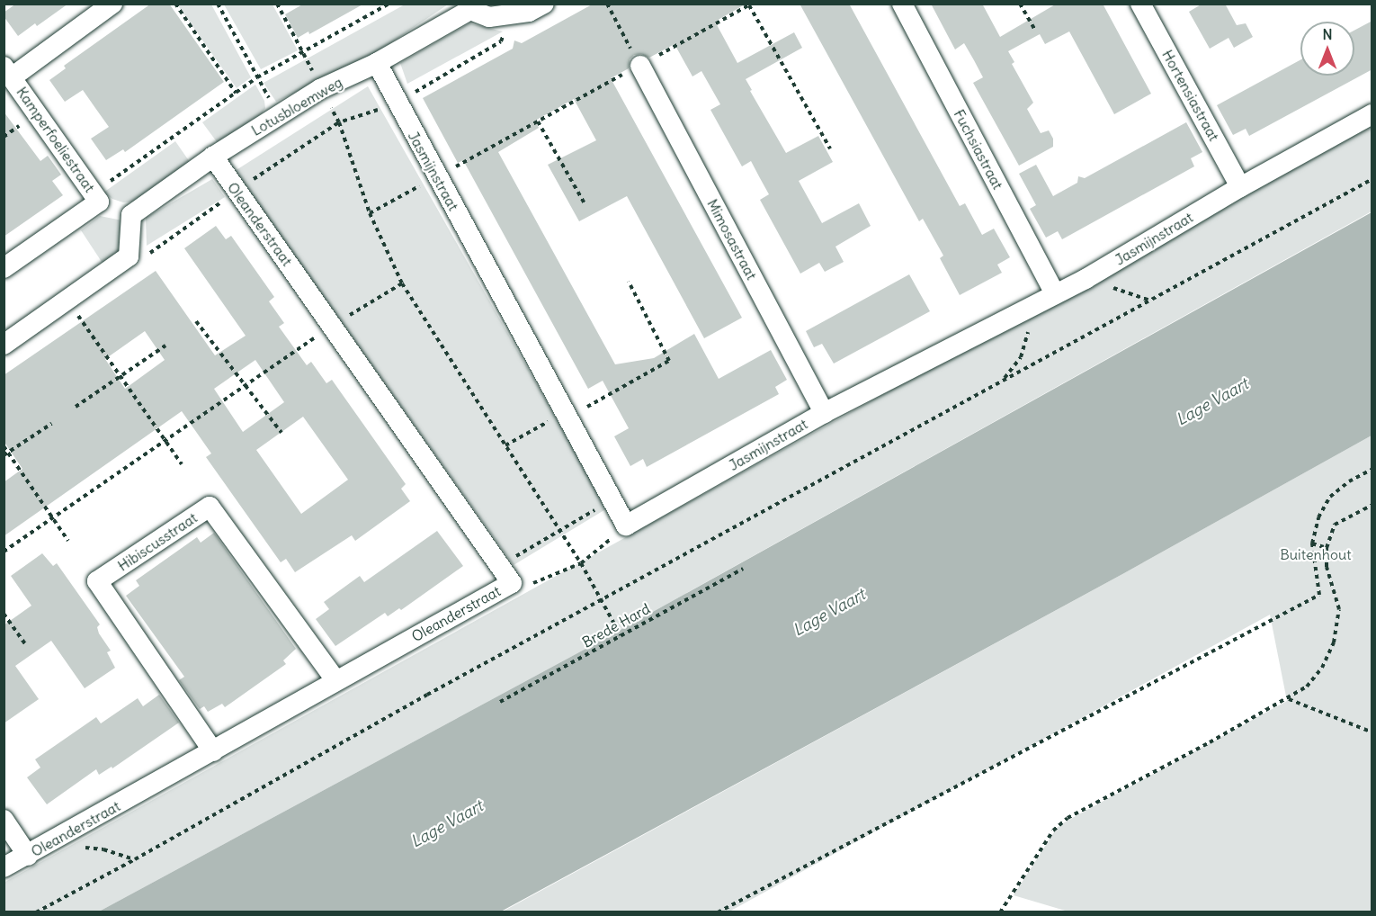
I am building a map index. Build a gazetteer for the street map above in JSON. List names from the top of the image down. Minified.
{"streets":{"street":["Hortensiastraat","Lotusbloemweg","Kamperfoeliestraat","Fuchsiastraat","Jasmijnstraat","Oleanderstraat","Mimosastraat","Hibiscusstraat"],"path":["Brede Hard"]},"crossings":[["Hortensiastraat","Jasmijnstraat"],["Lotusbloemweg","Jasmijnstraat"],["Lotusbloemweg","Oleanderstraat"],["Fuchsiastraat","Jasmijnstraat"],["Jasmijnstraat","Mimosastraat"],["Oleanderstraat","Hibiscusstraat"]],"water":["Lage Vaart"],"parks":["Buitenhout"],"north":"top"}
